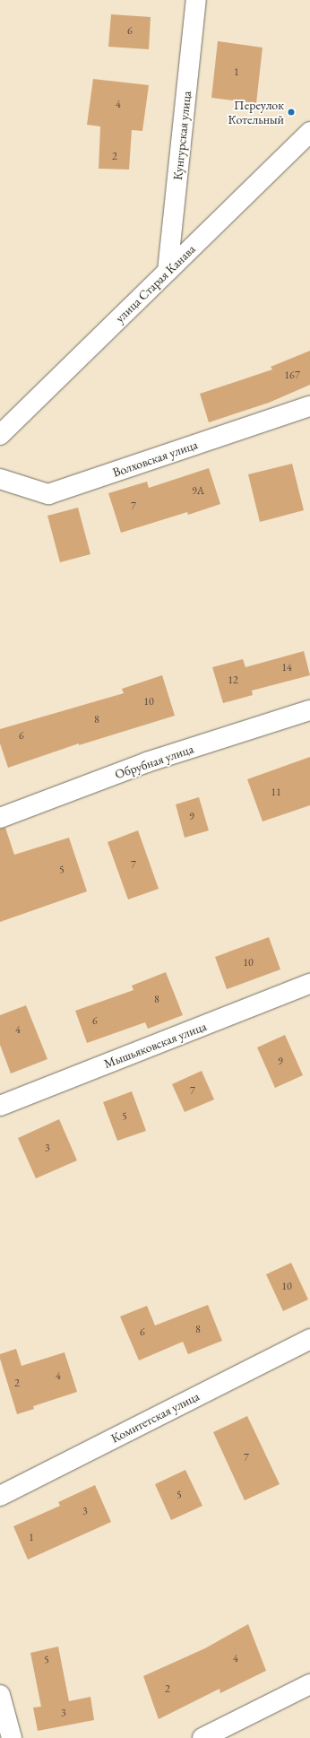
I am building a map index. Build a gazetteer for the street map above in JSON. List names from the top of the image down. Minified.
{"streets":{"street":["Кунгурская улица","улица Старая Канава","Волховская улица","Обрубная улица","Мышьяковская улица","Комитетская улица"]},"crossings":[["Кунгурская улица","улица Старая Канава"]],"places":["Переулок Котельный"],"house_numbers":["6","1","4","2","167","9А","7","14","12","10","8","6","11","9","7","5","10","8","6","4","9","7","5","3","10","8","6","4","2","7","5","3","1","4","5","2","3"]}
